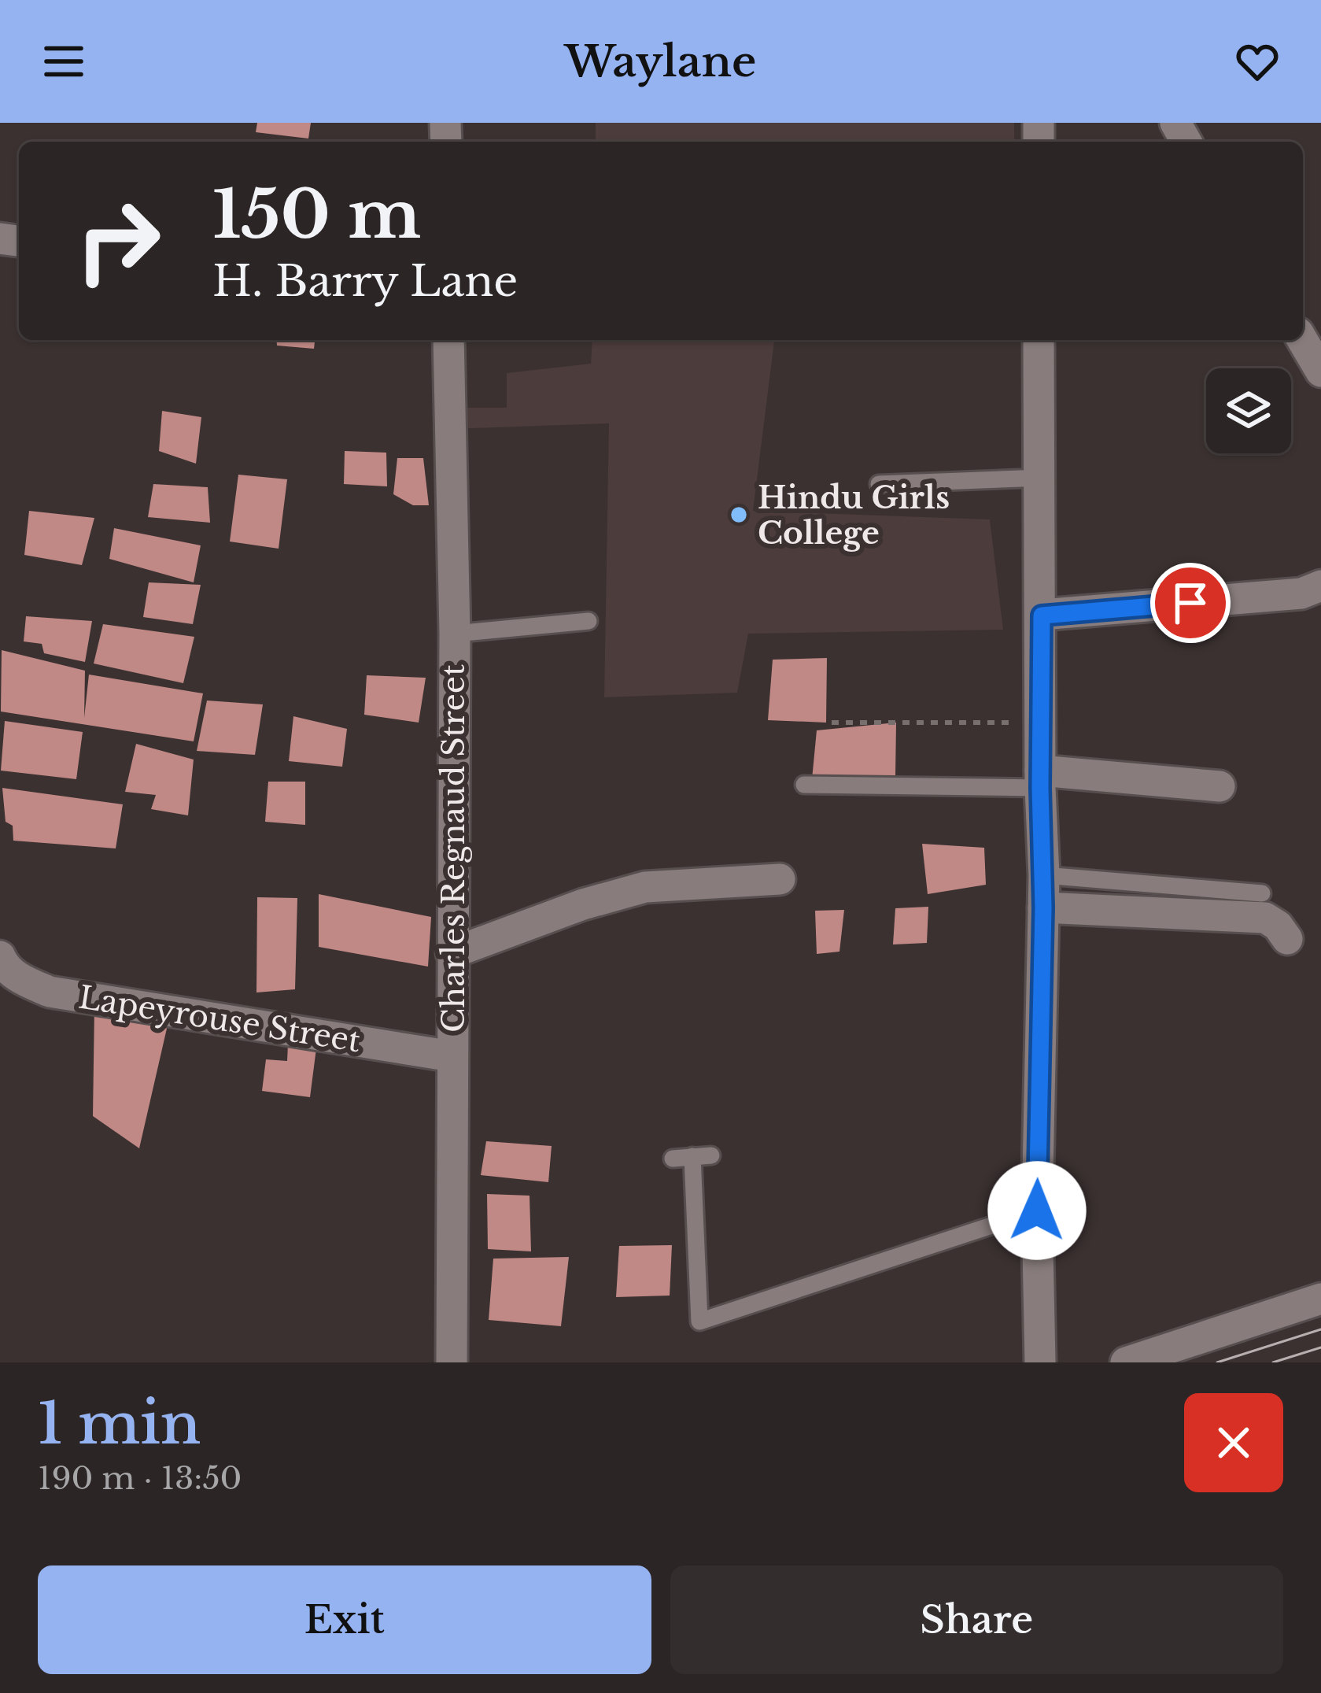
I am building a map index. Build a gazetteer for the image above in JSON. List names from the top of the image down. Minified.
{"streets":{"street":["Charles Regnaud Street","Lapeyrouse Street"]},"crossings":[["Charles Regnaud Street","Lapeyrouse Street"]],"places":["Hindu Girls College"],"page":{"header":"Waylane","turn":["150 m","H. Barry Lane"],"heading":["1 min","190 m · 13:50"],"buttons":["Exit","Share"]}}
